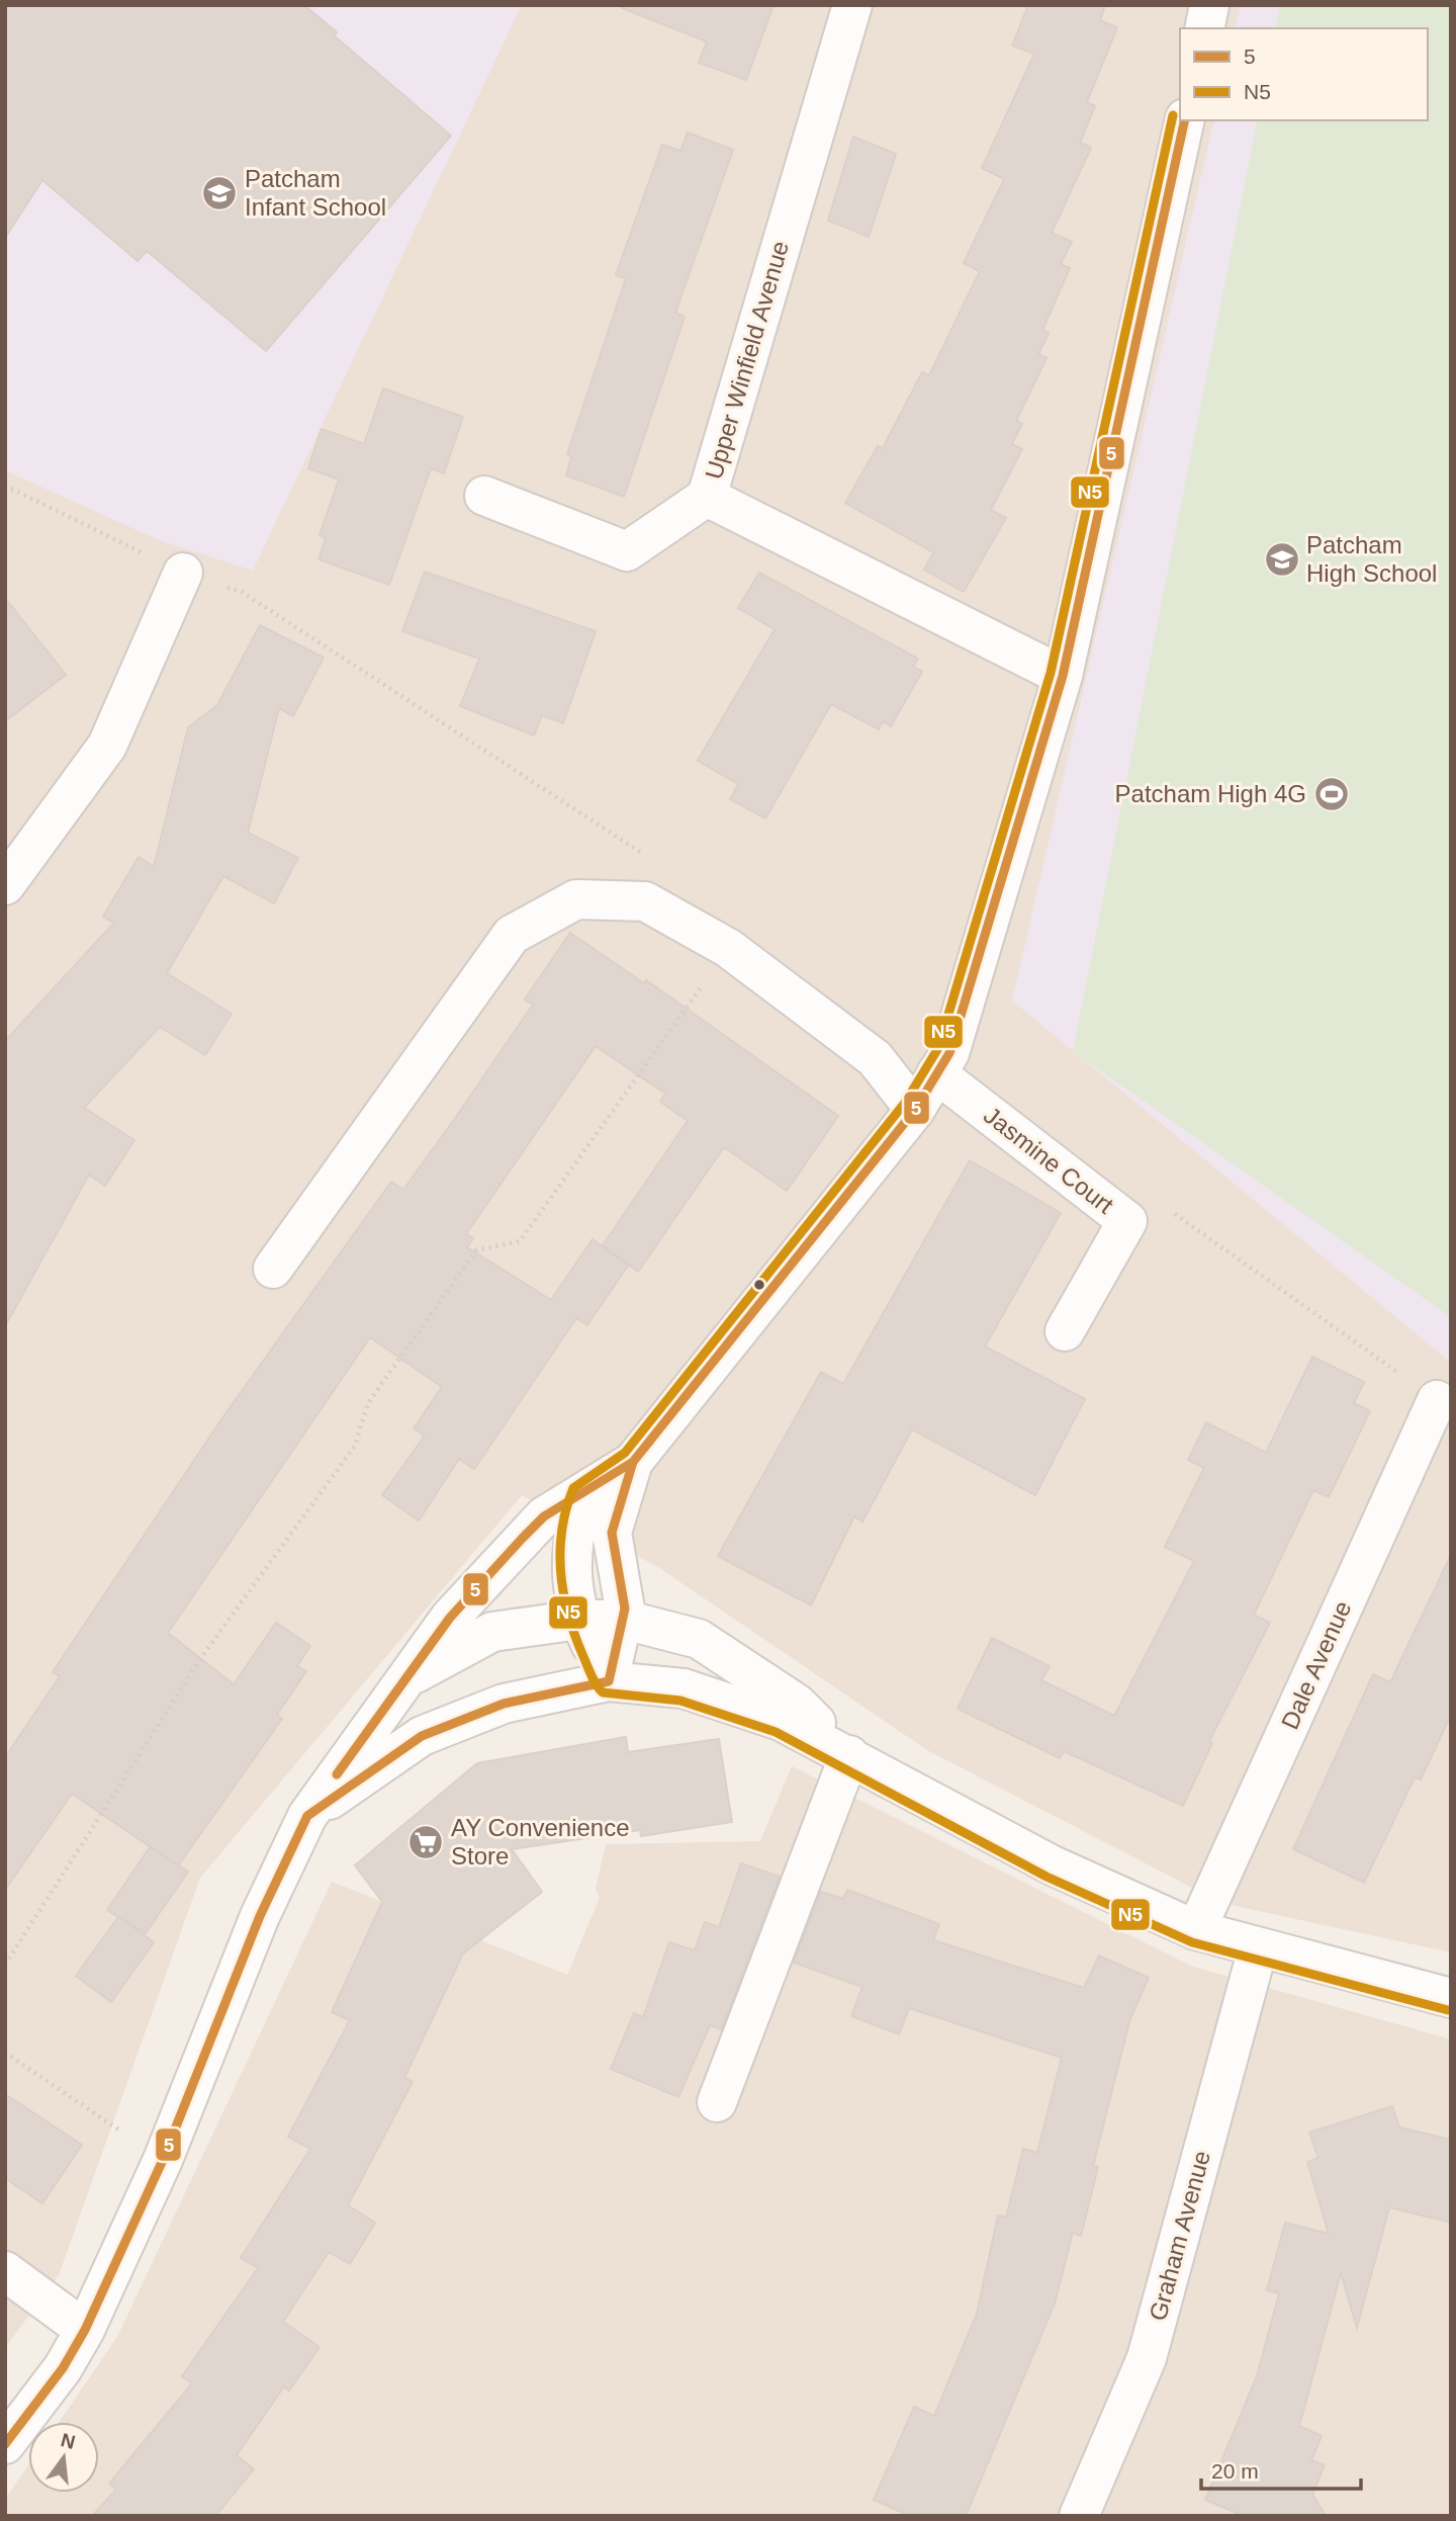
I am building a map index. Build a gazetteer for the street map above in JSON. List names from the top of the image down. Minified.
{"streets":{"street":["Upper Winfield Avenue","Jasmine Court","Dale Avenue","Graham Avenue"]},"places":{"school or university":["Patcham Infant School","Patcham High School"],"sports":["Patcham High 4G"],"supermarket":["AY Convenience Store"]},"lines":["transit line N5","transit line 5"],"legend":["5","N5"],"scale_bar":"20 m","north":"top"}
